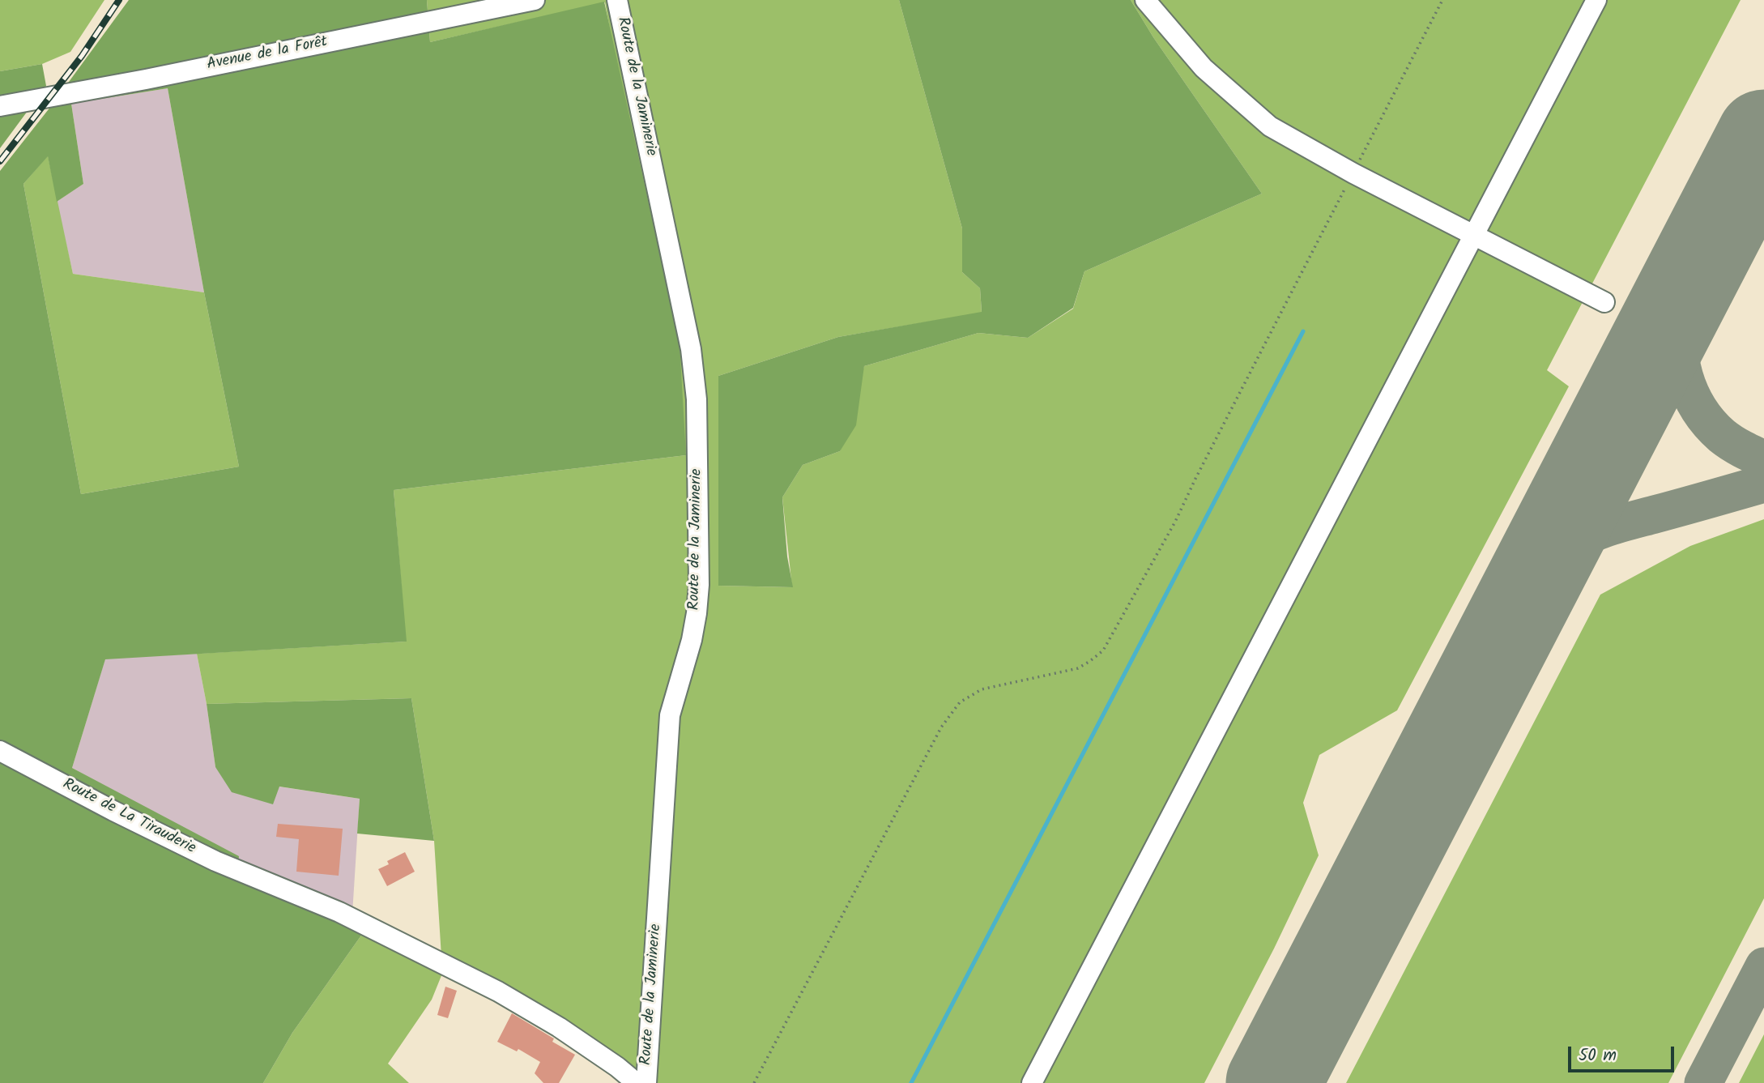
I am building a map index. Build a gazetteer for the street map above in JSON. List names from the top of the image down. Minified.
{"streets":{"street":["Avenue de la Forêt","Route de la Jaminerie","Route de La Tirauderie"]},"scale_bar":"50 m"}
